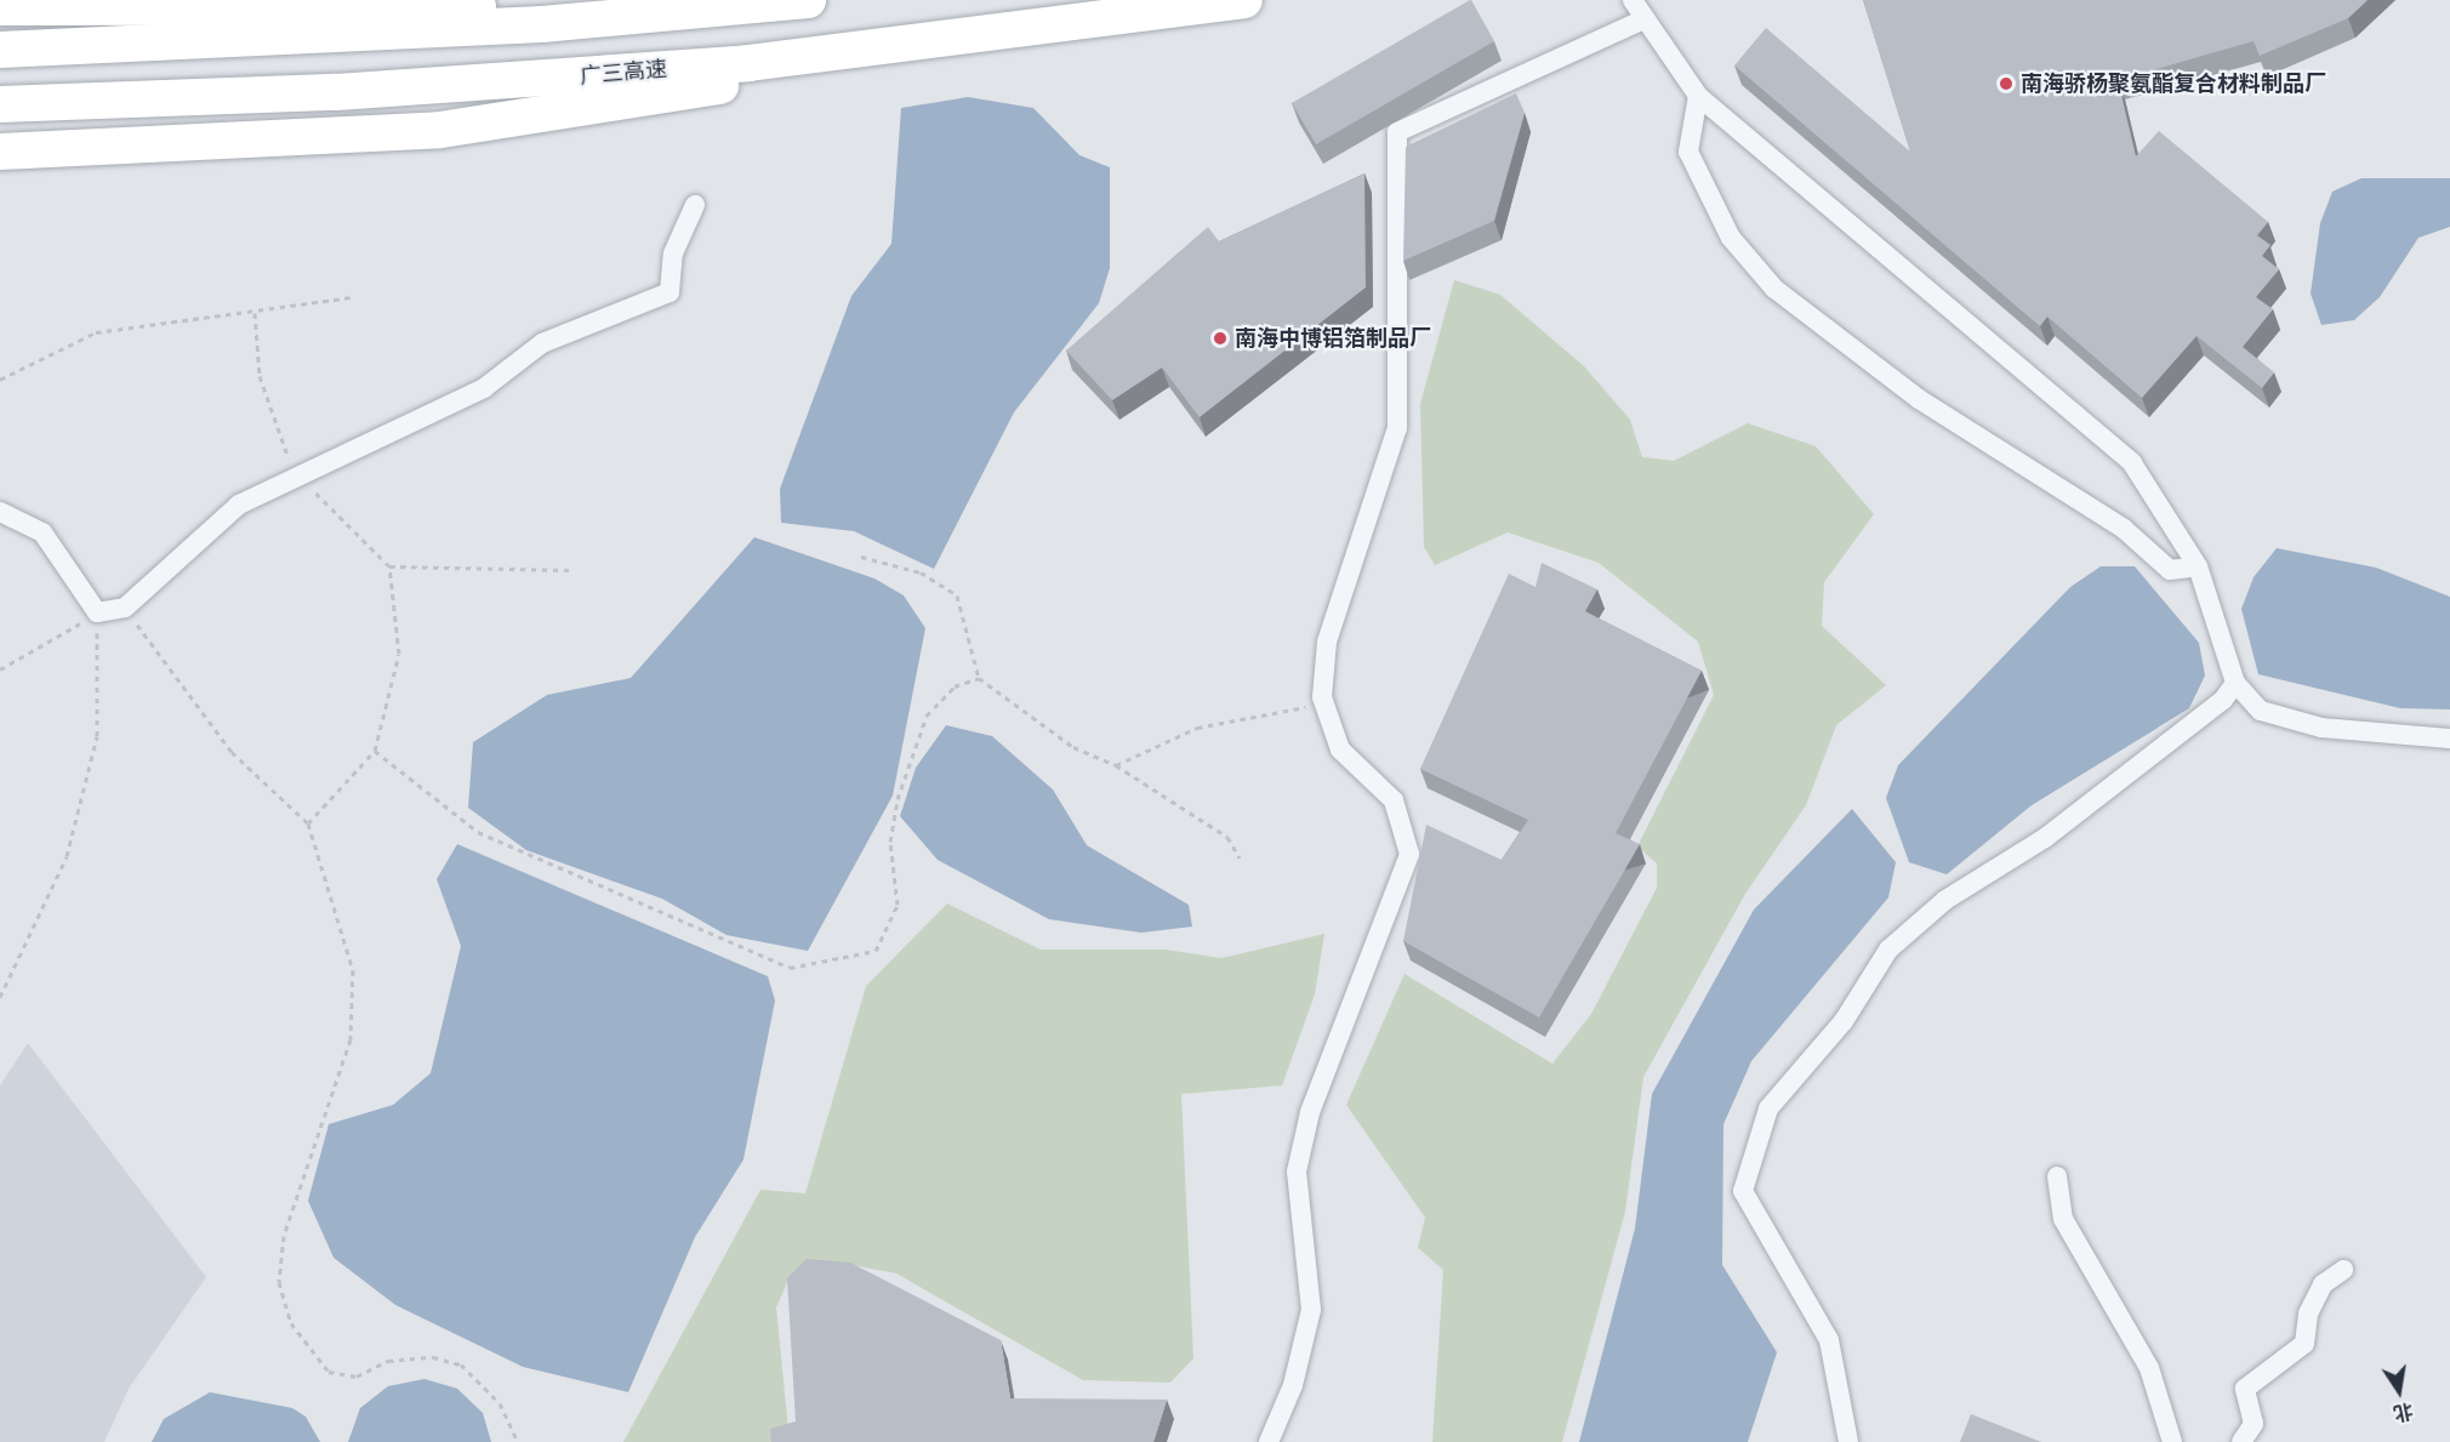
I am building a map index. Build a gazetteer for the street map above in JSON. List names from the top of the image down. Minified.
{"streets":{"highway":["广三高速"]},"places":["南海骄杨聚氨酯复合材料制品厂","南海中博铝箔制品厂"],"north":"bottom"}
